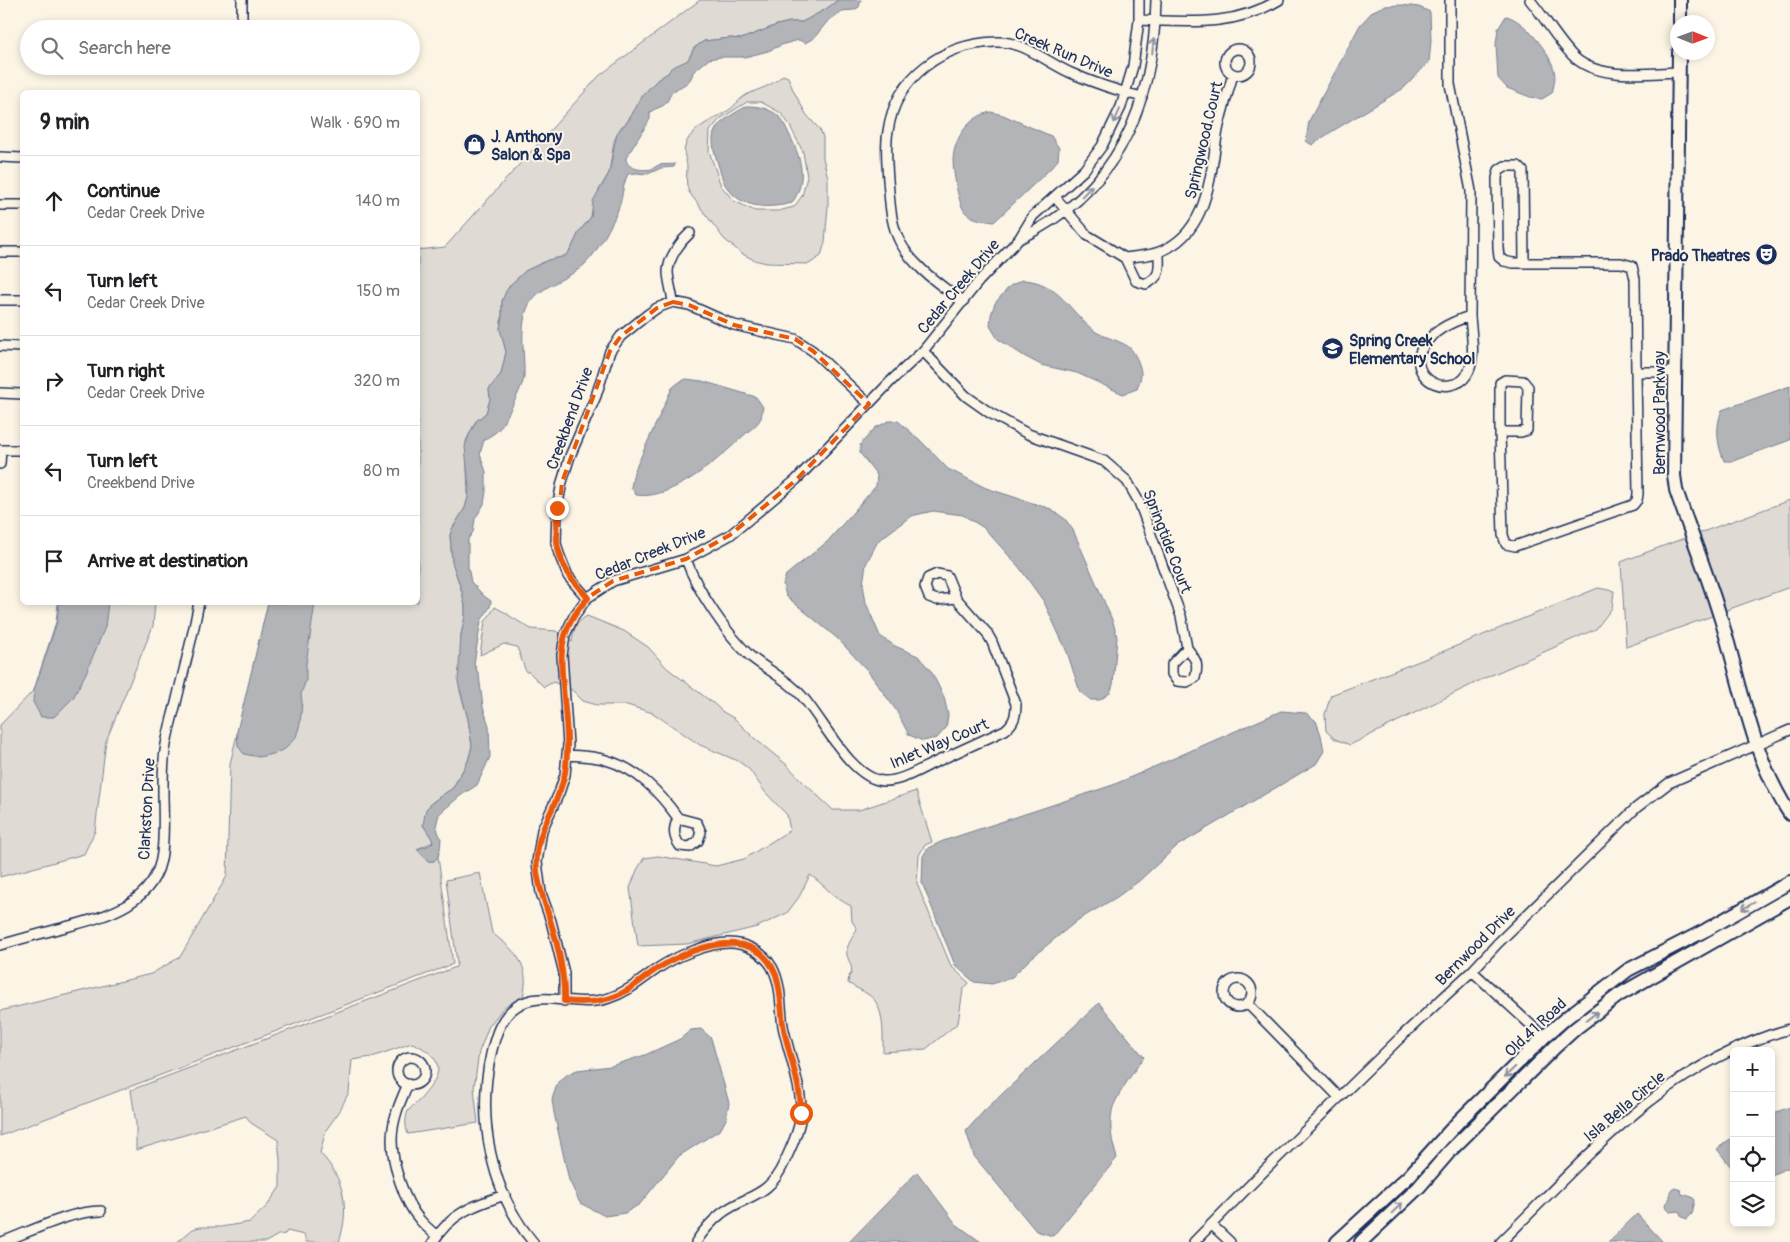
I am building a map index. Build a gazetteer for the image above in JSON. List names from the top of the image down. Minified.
{"streets":{"street":["Creek Run Drive","Springwood Court","Cedar Creek Drive","Bernwood Parkway","Creekbend Drive","Springtide Court","Inlet Way Court","Clarkston Drive","Bernwood Drive","Old 41 Road","Isla Bella Circle"]},"crossings":[["Creek Run Drive","Cedar Creek Drive"],["Cedar Creek Drive","Creekbend Drive"],["Cedar Creek Drive","Springtide Court"],["Cedar Creek Drive","Inlet Way Court"],["Bernwood Parkway","Bernwood Drive"]],"places":{"shop":["J. Anthony Salon & Spa"],"theatre":["Prado Theatres"],"school or university":["Spring Creek Elementary School"]},"north":"right","page":{"search":"Search here","heading":["9 min","Walk · 690 m"],"list":[["Continue","Cedar Creek Drive","140 m"],["Turn left","Cedar Creek Drive","150 m"],["Turn right","Cedar Creek Drive","320 m"],["Turn left","Creekbend Drive","80 m"],"Arrive at destination"],"map_buttons":["+","−"]}}
